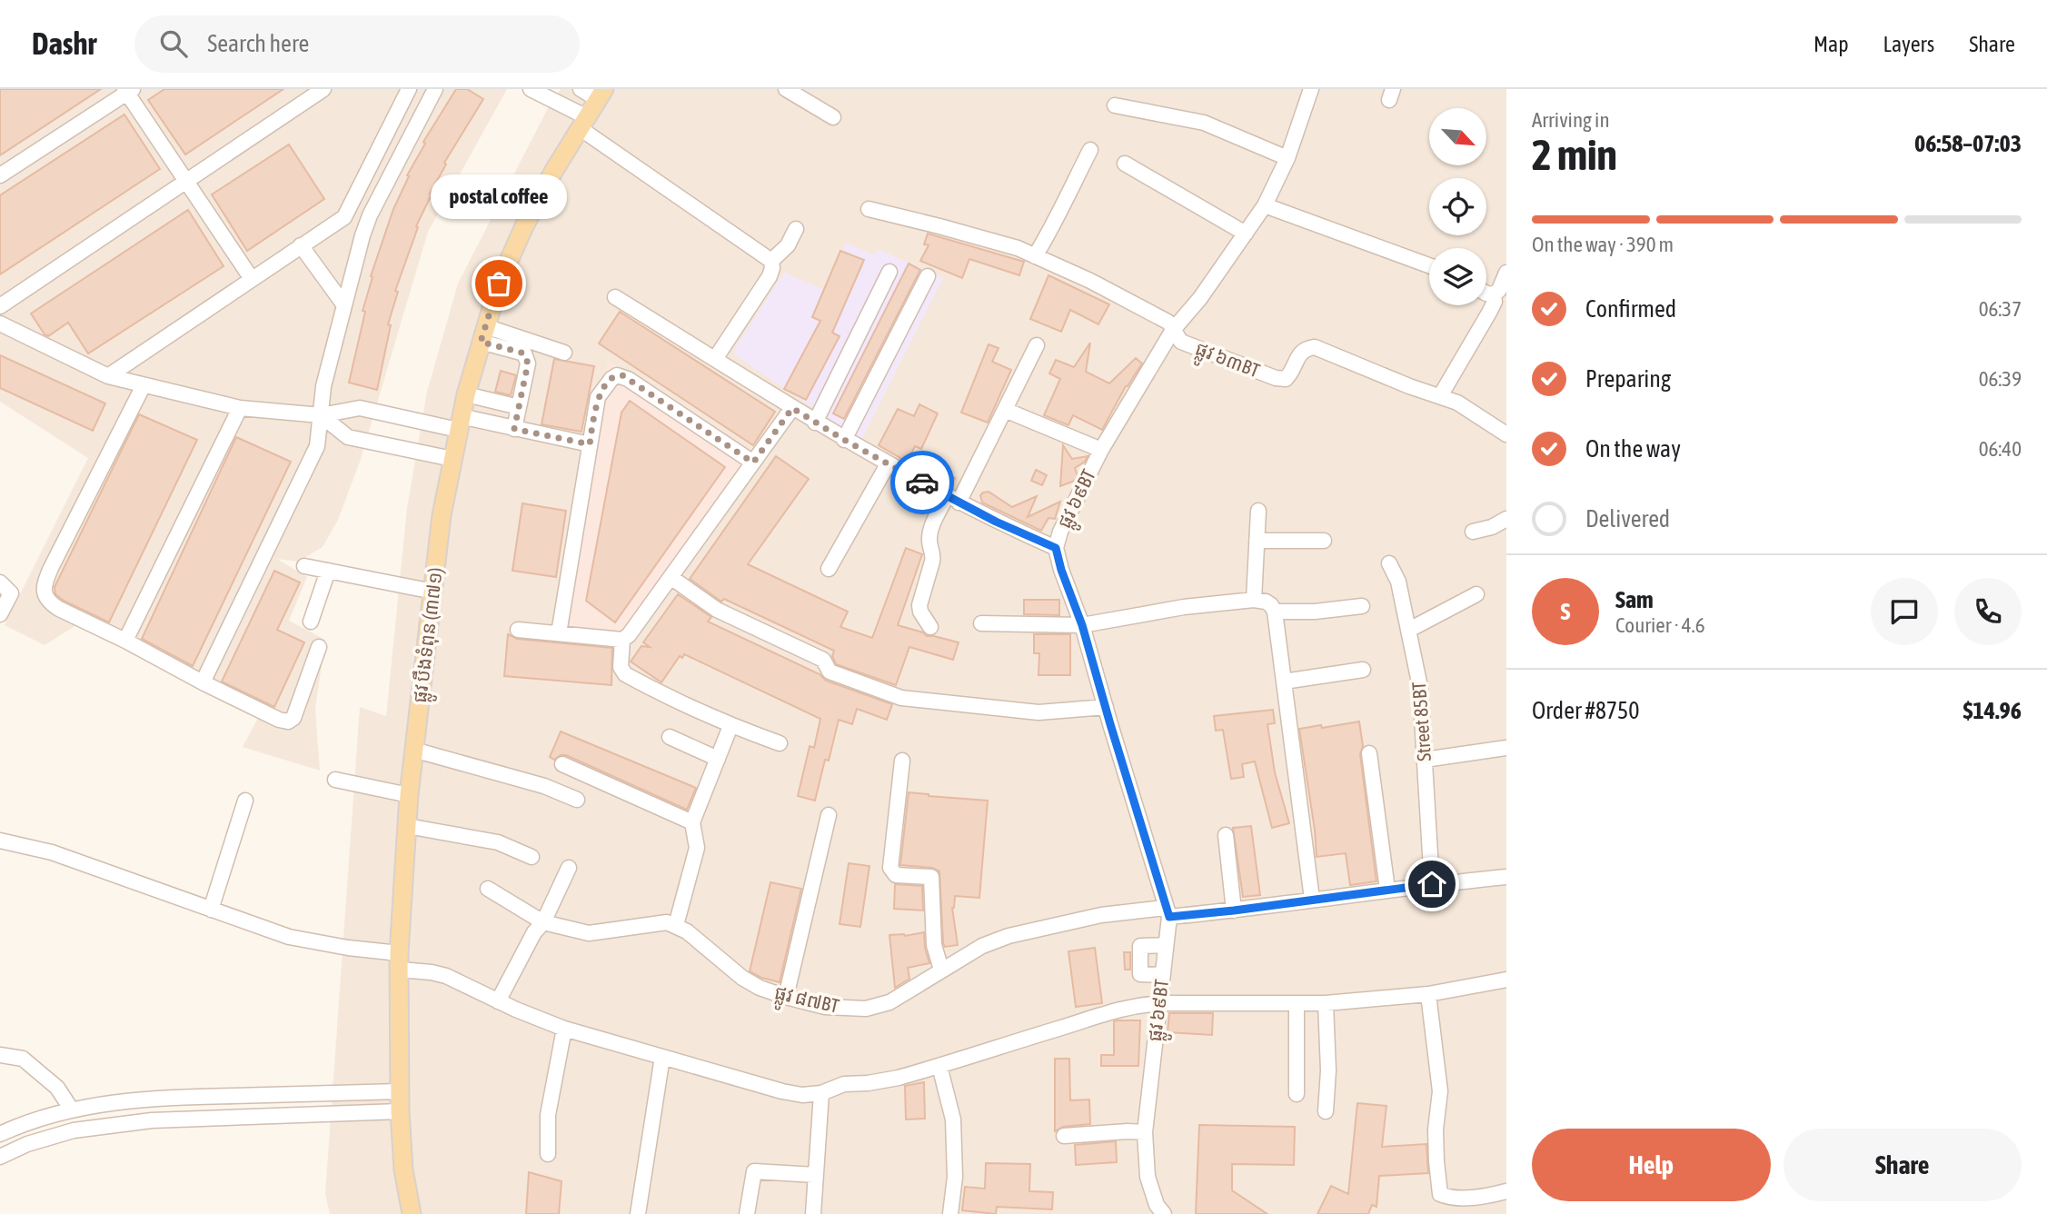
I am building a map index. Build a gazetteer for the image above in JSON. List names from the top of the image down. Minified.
{"streets":{"main road":["ផ្លូវ បឹងទំពុន (៣៧១)"],"street":["ផ្លូវ ៦៣BT","ផ្លូវ ៦៩BT","Street 85BT","ផ្លូវ ៨៧BT"]},"crossings":[["ផ្លូវ ៦៣BT","ផ្លូវ ៦៩BT"],["ផ្លូវ ៦៩BT","ផ្លូវ ៨៧BT"],["Street 85BT","ផ្លូវ ៨៧BT"]],"places":["postal coffee"],"north":"bottom right","page":{"header":"Dashr","search":"Search here","nav":["Map","Layers","Share"],"heading":["2 min","Arriving in","06:58–07:03"],"panel":["Sam","Courier · 4.6","Order #8750","$14.96"],"bubble":"postal coffee","bar":"On the way · 390 m","list":[["Confirmed","06:37"],["Preparing","06:39"],["On the way","06:40"],"Delivered"],"round":"S","buttons":["Help","Share"]}}
